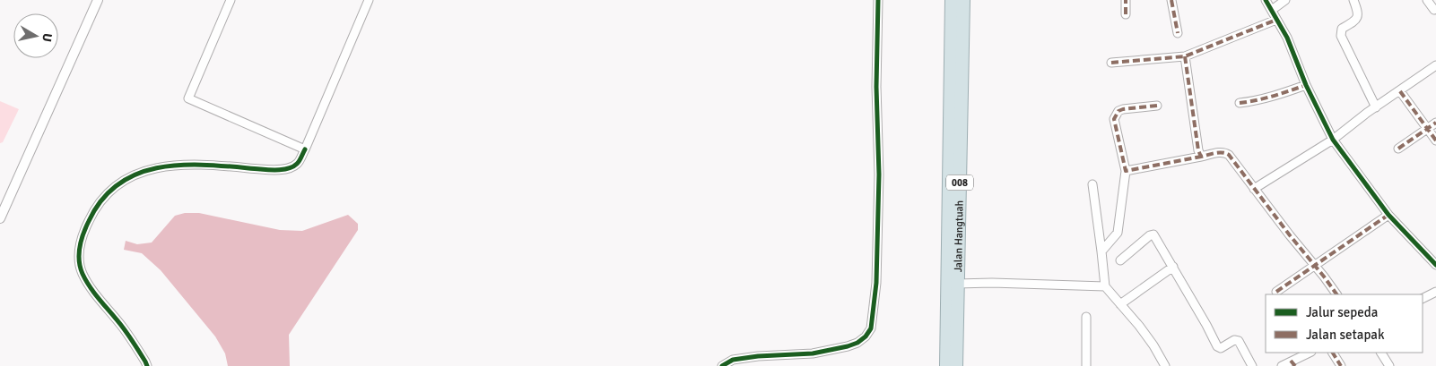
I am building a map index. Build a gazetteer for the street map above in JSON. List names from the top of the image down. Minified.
{"streets":{"highway":["008","Jalan Hangtuah"]},"legend":["Jalur sepeda","Jalan setapak"],"north":"right"}
